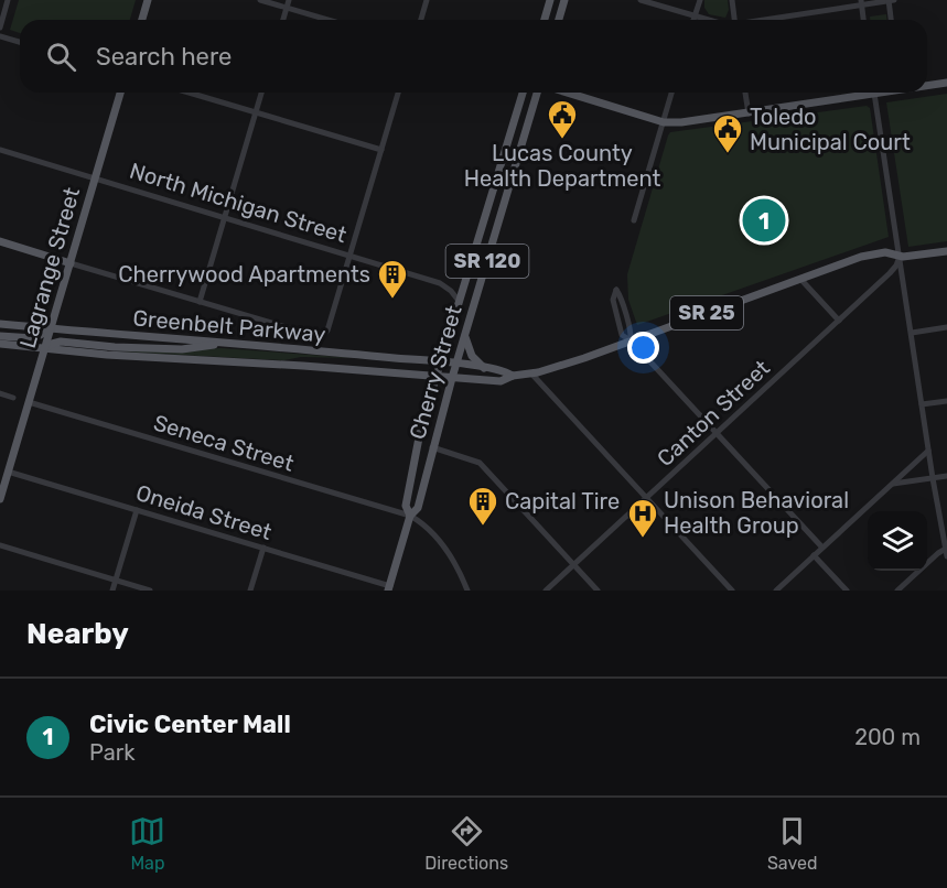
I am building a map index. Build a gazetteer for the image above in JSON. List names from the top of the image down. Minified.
{"streets":{"main road":["SR 120","Lagrange Street","SR 25","Greenbelt Parkway","Cherry Street"],"street":["North Michigan Street","Canton Street","Seneca Street","Oneida Street"]},"crossings":[["North Michigan Street","Lagrange Street"],["North Michigan Street","Cherry Street"],["Lagrange Street","Greenbelt Parkway"],["Lagrange Street","Seneca Street"],["Lagrange Street","Oneida Street"],["SR 25","Greenbelt Parkway"],["SR 25","Cherry Street"],["SR 25","Canton Street"],["Greenbelt Parkway","Cherry Street"],["Cherry Street","Seneca Street"],["Cherry Street","Oneida Street"]],"places":{"public building":["Lucas County Health Department","Toledo Municipal Court"],"building":["Cherrywood Apartments","Capital Tire"],"hospital":["Unison Behavioral Health Group"]},"page":{"search":"Search here","pins":"1","heading":"Nearby","list":[{"mark":"1","name":"Civic Center Mall","note":"Park","value":"200 m"}],"nav":["Map","Directions","Saved"]}}
